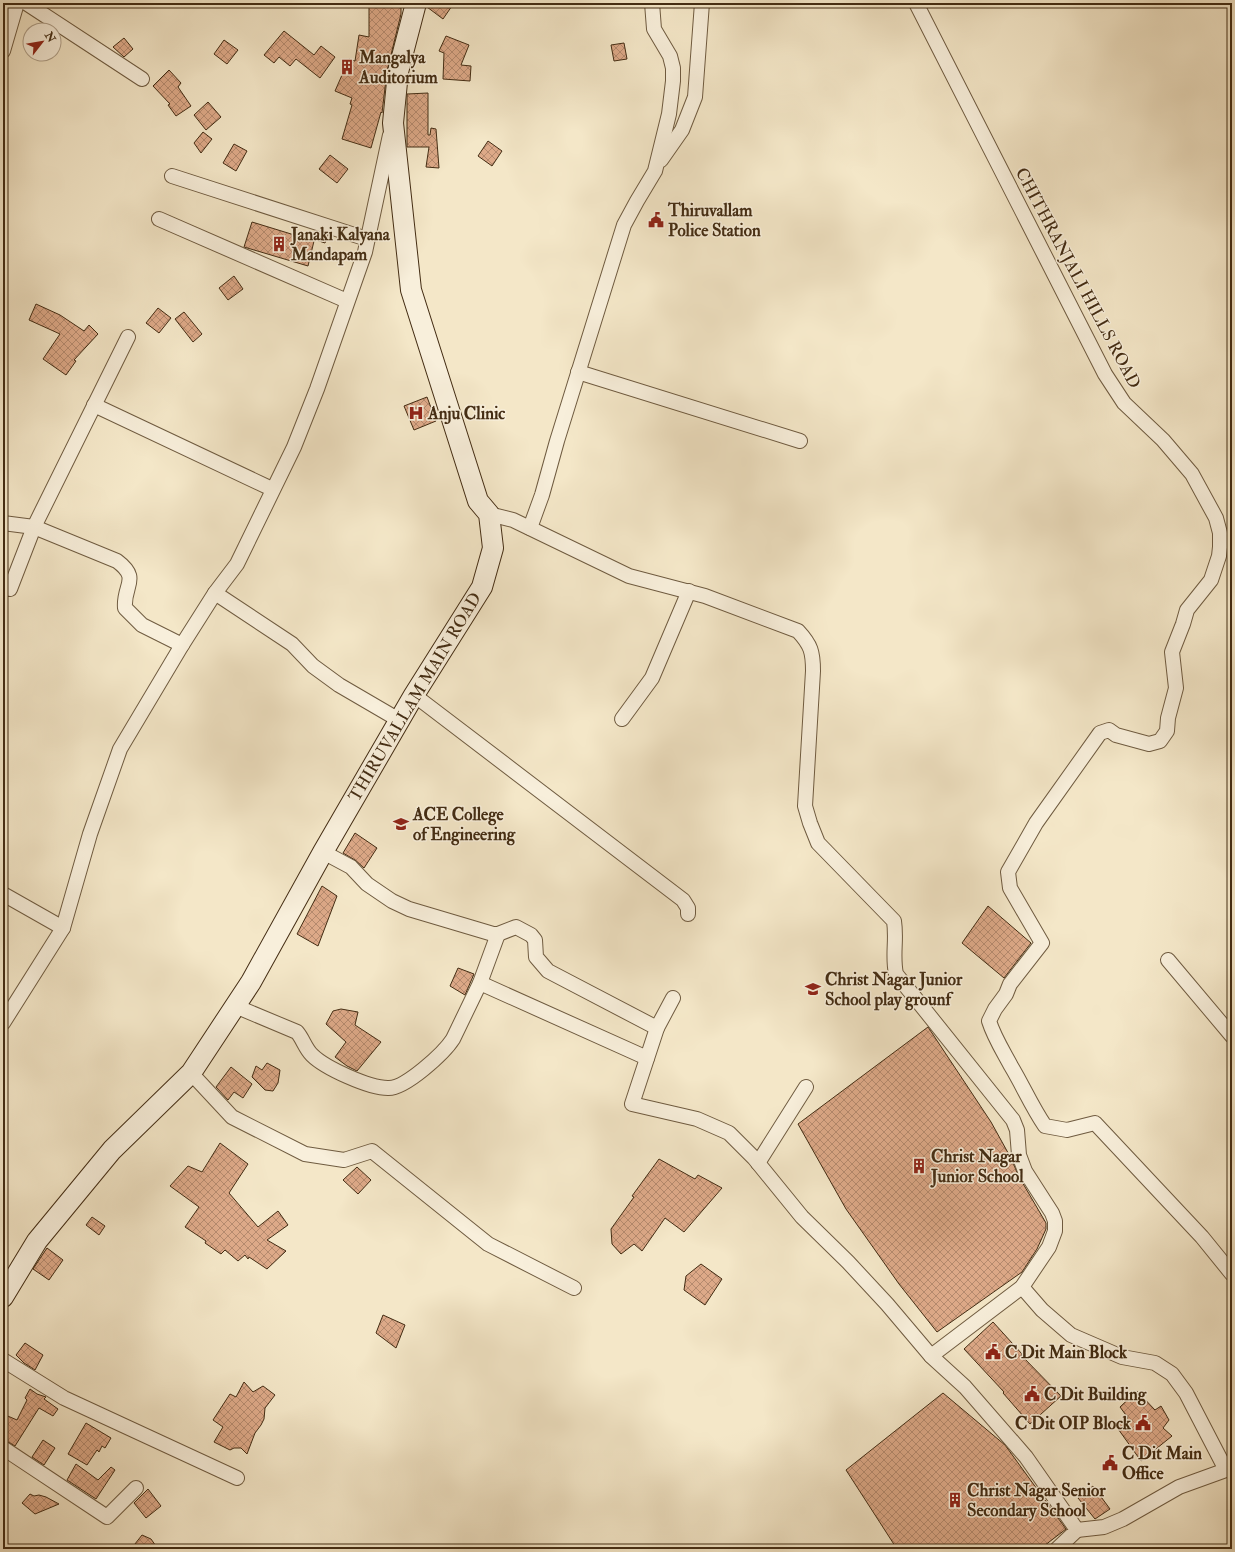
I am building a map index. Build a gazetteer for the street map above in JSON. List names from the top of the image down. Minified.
{"streets":{"main road":["THIRUVALLAM MAIN ROAD"],"street":["CHITHRANJALI HILLS ROAD"]},"places":{"building":["Mangalya Auditorium","Janaki Kalyana Mandapam","Christ Nagar Junior School","Christ Nagar Senior Secondary School"],"public building":["Thiruvallam Police Station","C Dit Main Block","C Dit Building","C Dit OIP Block","C Dit Main Office"],"hospital":["Anju Clinic"],"school or university":["ACE College of Engineering","Christ Nagar Junior School play grounf"]},"north":"top right"}
